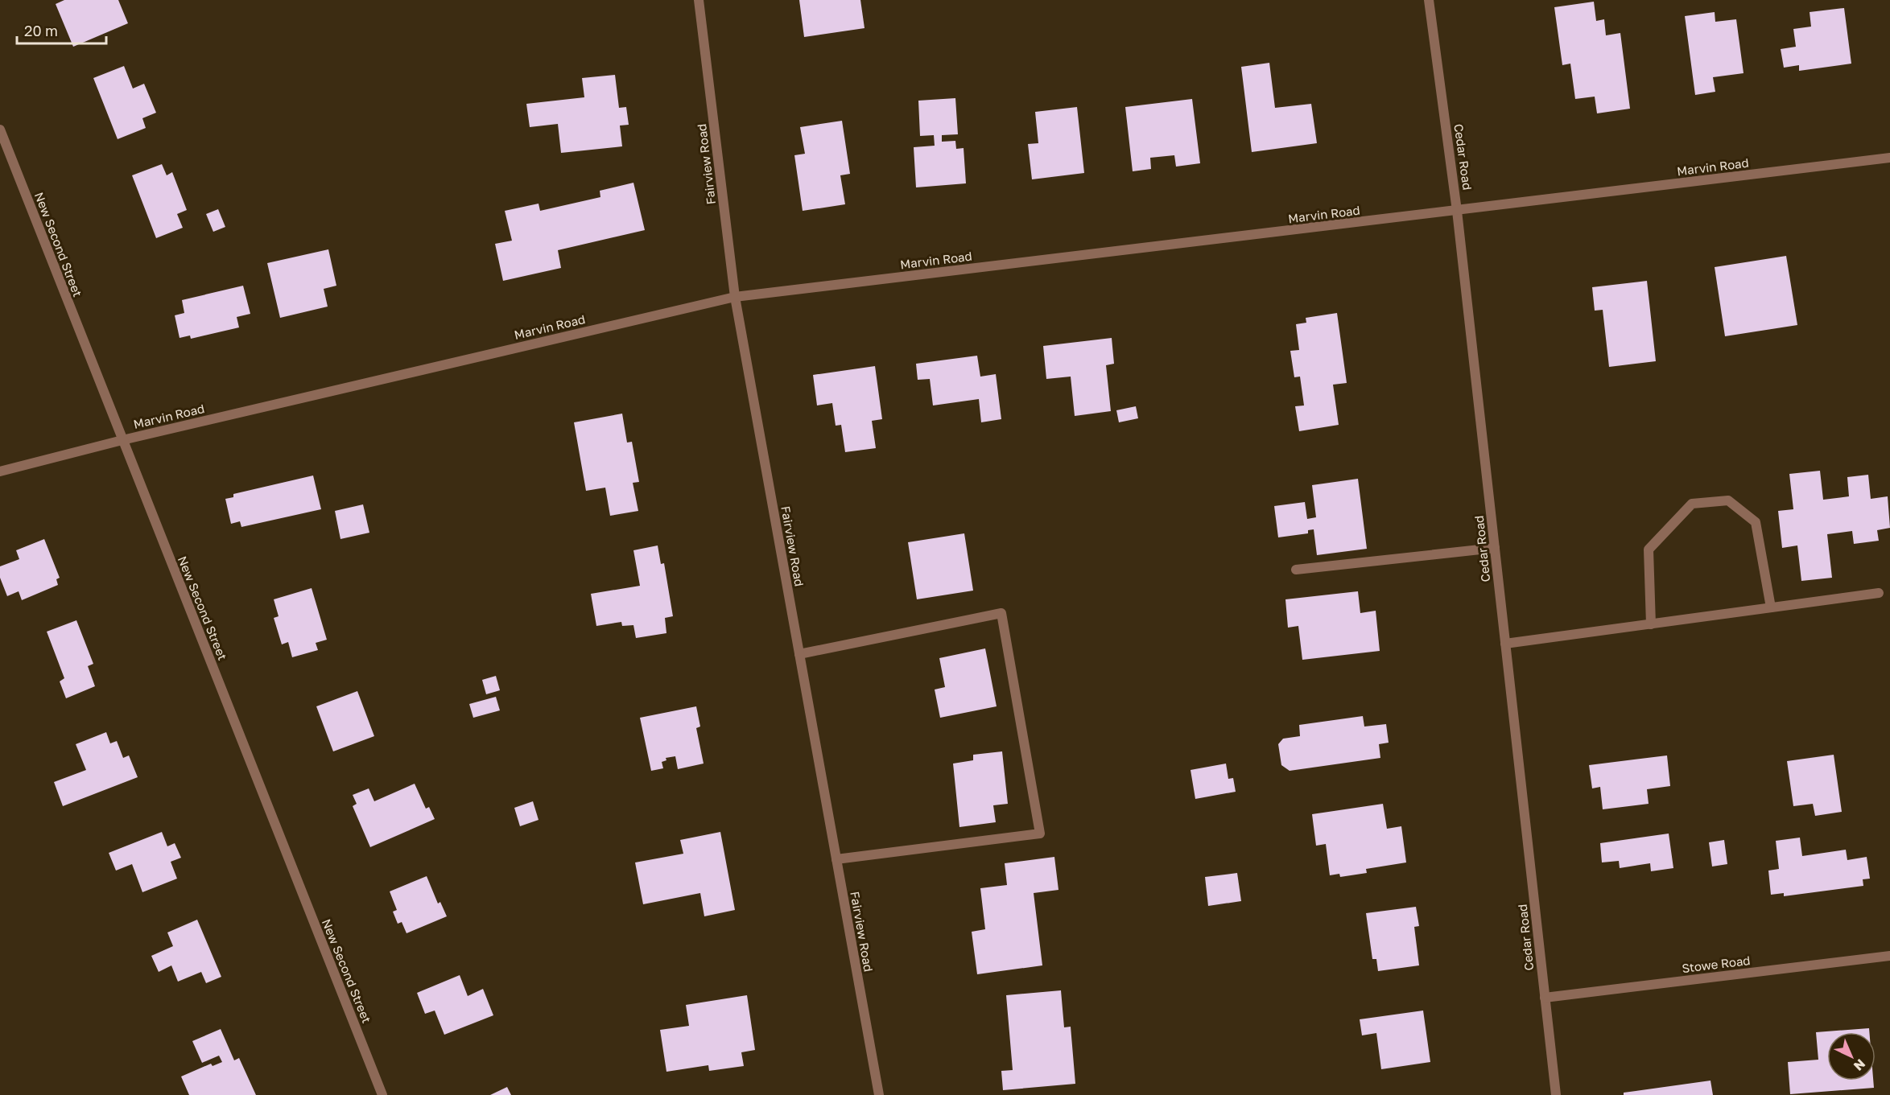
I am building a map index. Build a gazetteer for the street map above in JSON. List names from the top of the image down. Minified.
{"streets":{"street":["Cedar Road","Fairview Road","Marvin Road","New Second Street","Stowe Road"]},"crossings":[["Cedar Road","Marvin Road"],["Cedar Road","Stowe Road"],["Fairview Road","Marvin Road"],["Marvin Road","New Second Street"]],"scale_bar":"20 m","north":"bottom right"}
